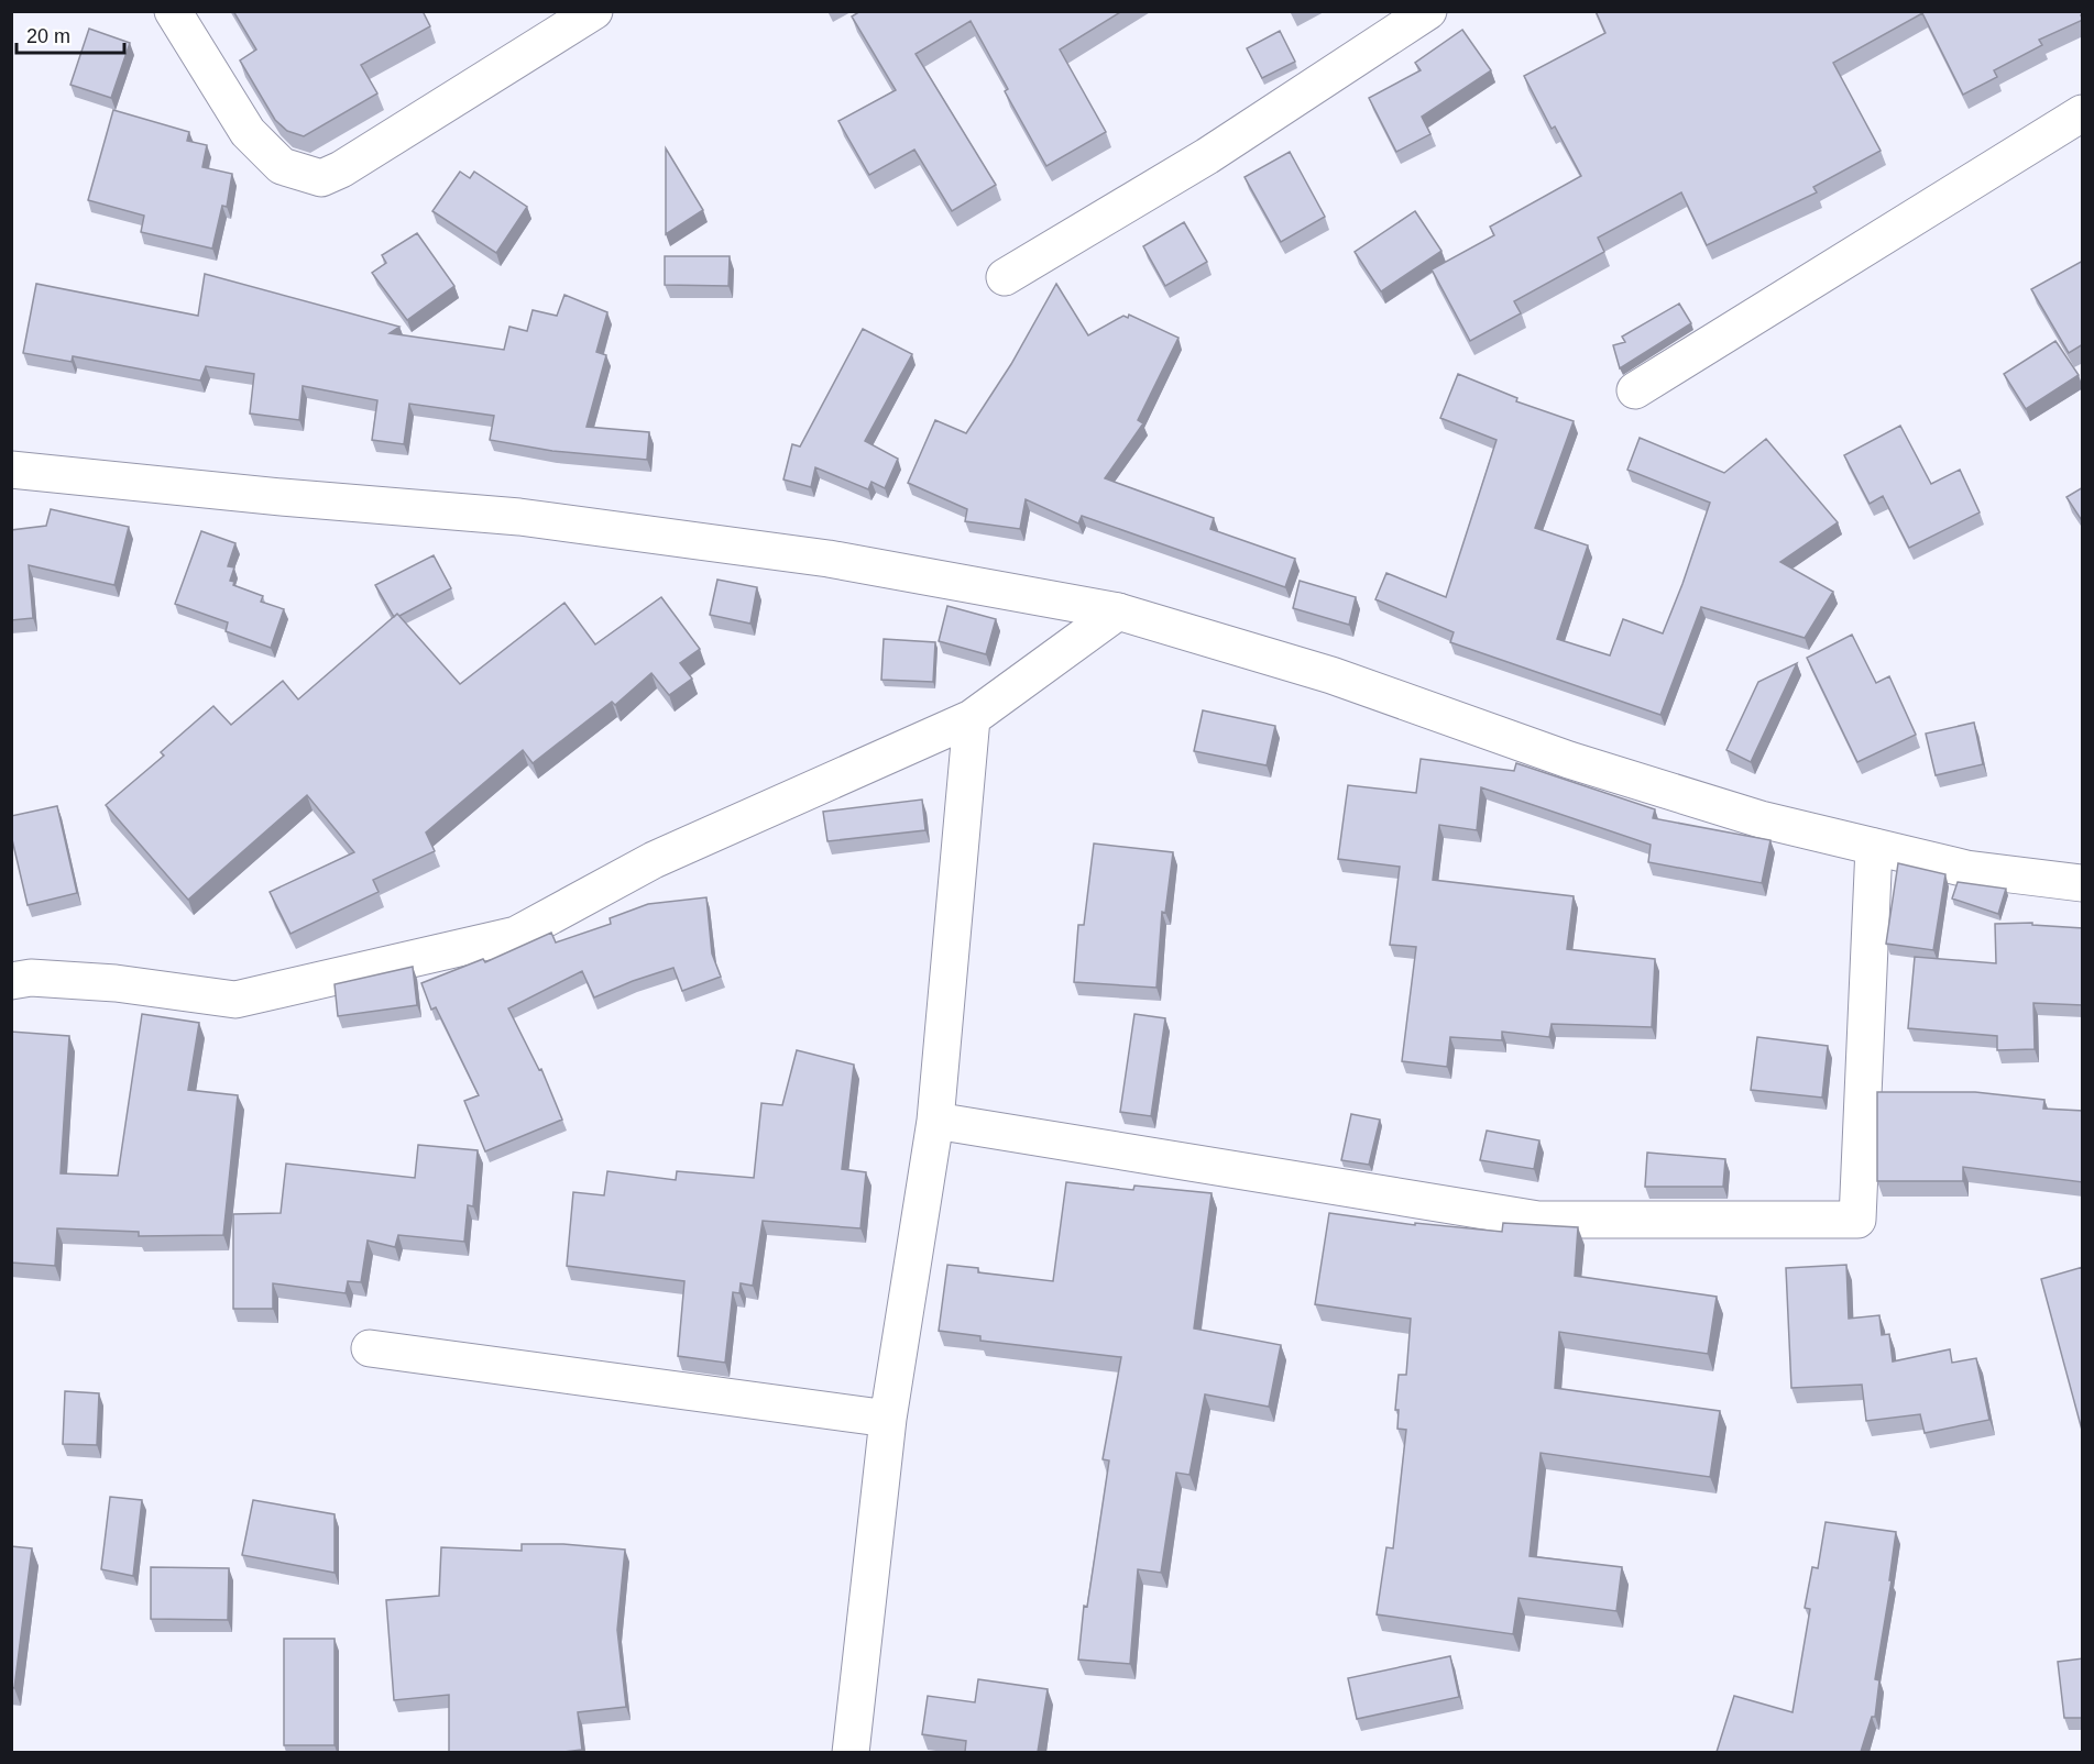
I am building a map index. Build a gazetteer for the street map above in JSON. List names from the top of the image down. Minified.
{"scale_bar":"20 m"}
